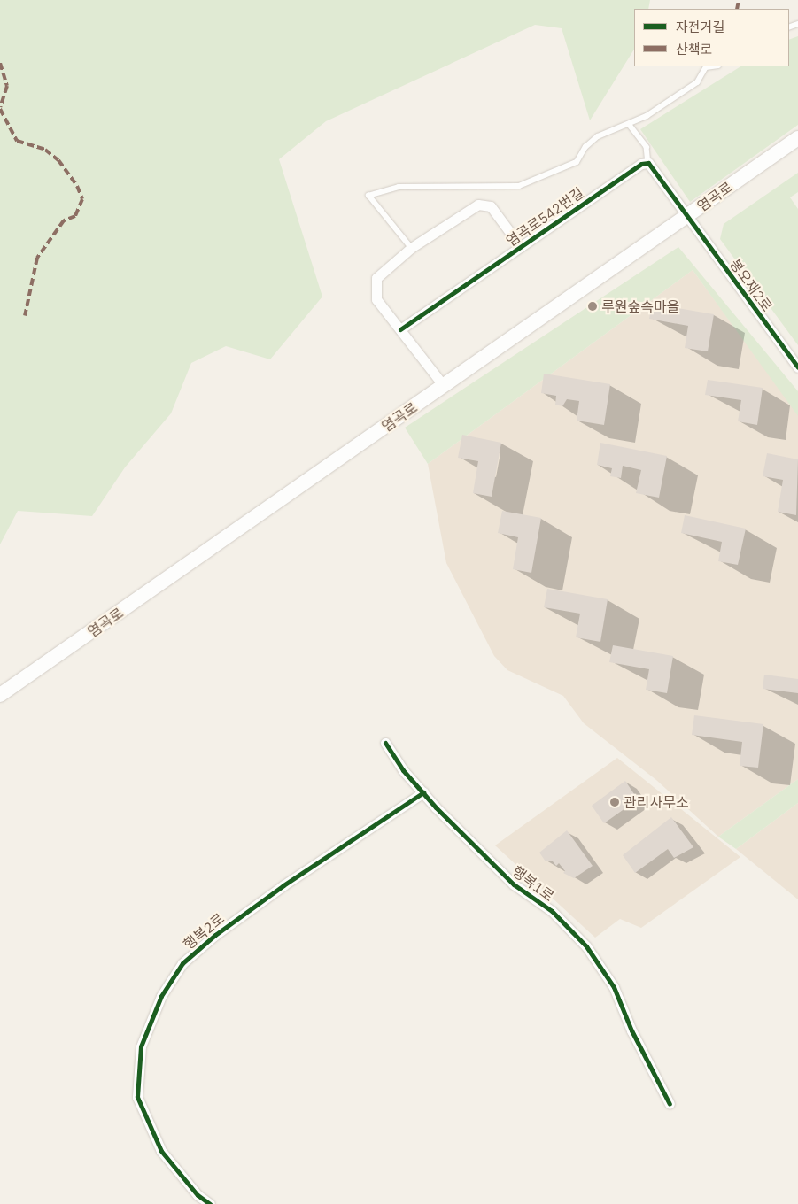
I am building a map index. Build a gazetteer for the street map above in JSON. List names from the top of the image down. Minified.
{"streets":{"main road":["염곡로"],"street":["염곡로542번길","봉오재2로","행복1로","행복2로"]},"crossings":[["염곡로","봉오재2로"],["행복1로","행복2로"]],"places":["루원숲속마을","관리사무소"],"legend":["자전거길","산책로"]}
